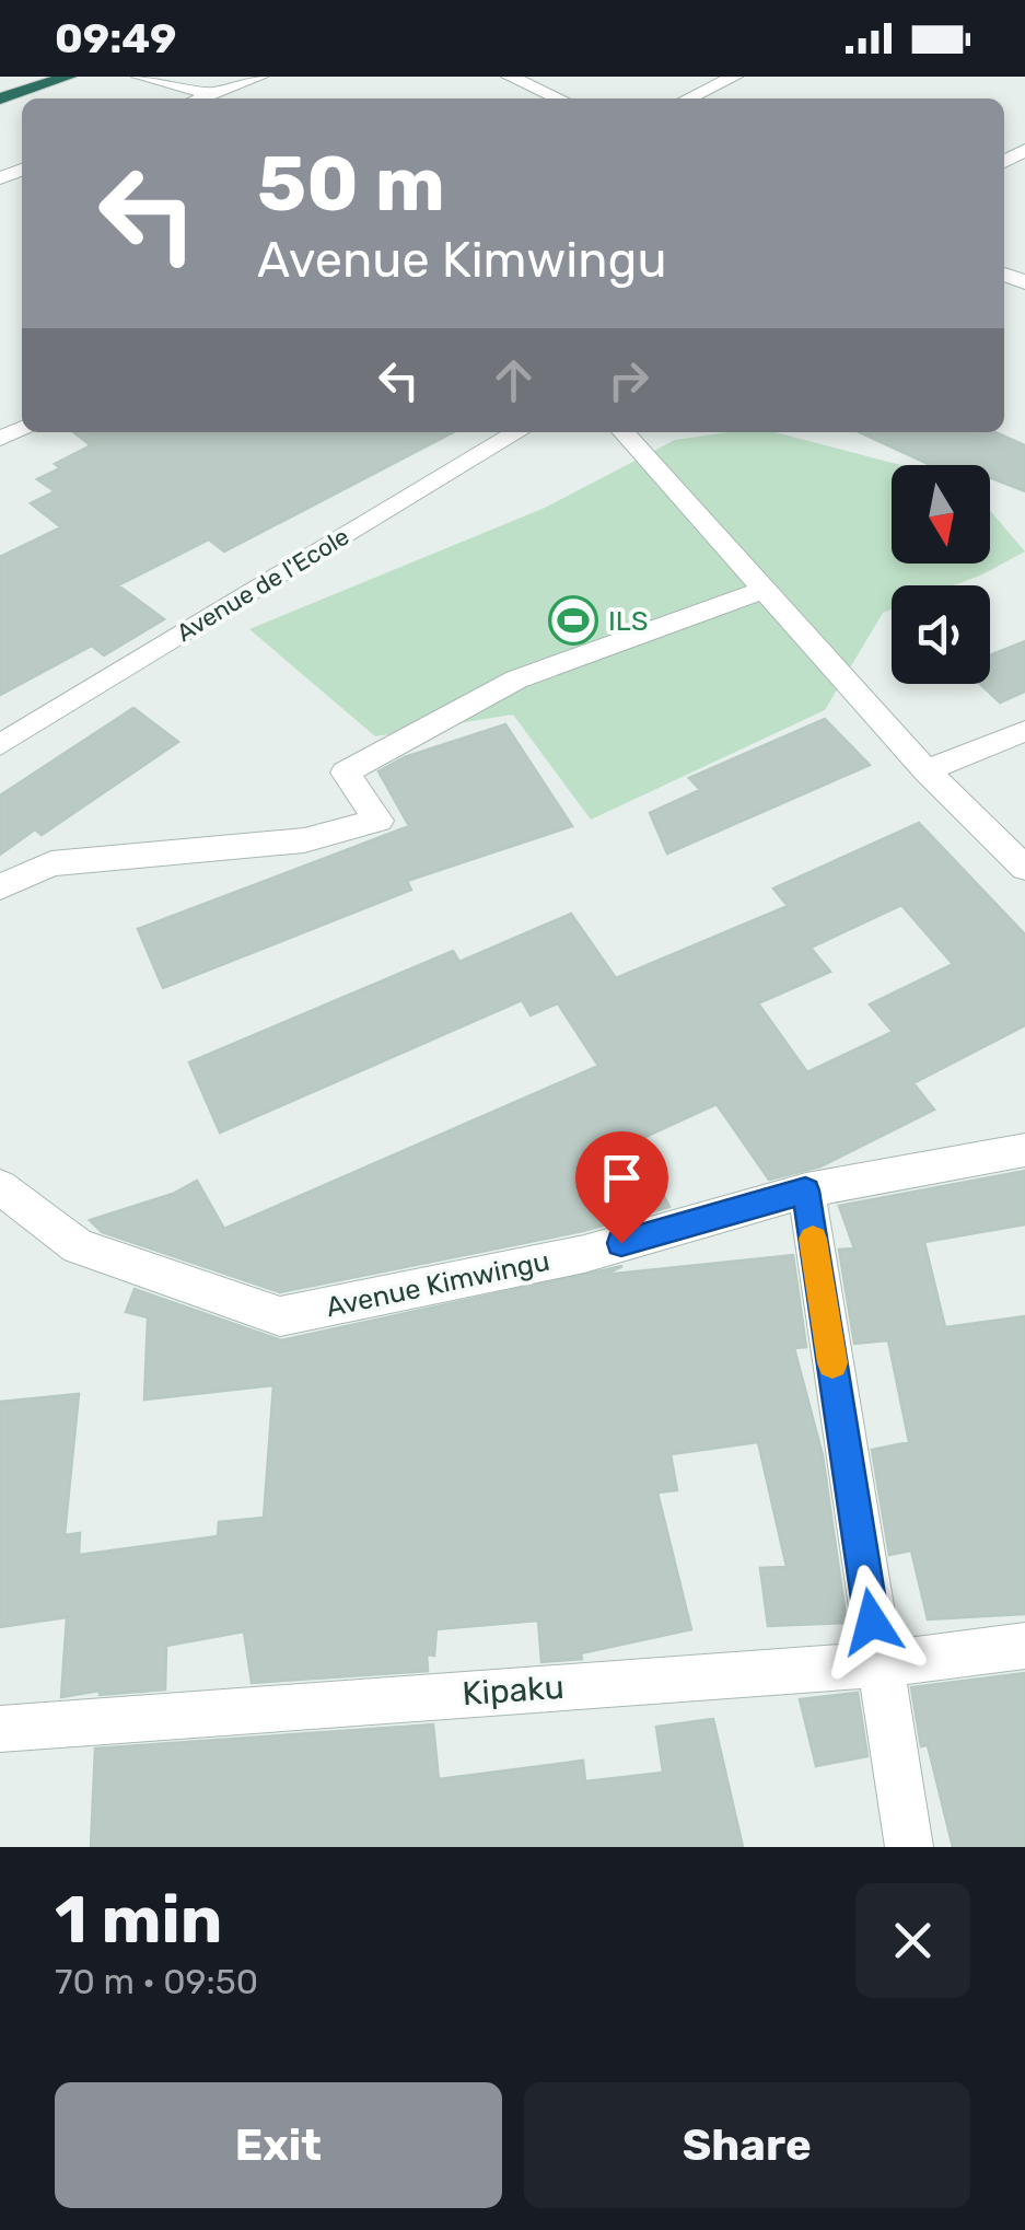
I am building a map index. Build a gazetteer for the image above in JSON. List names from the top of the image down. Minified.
{"streets":{"street":["Avenue de l'Ecole","Avenue Kimwingu","Kipaku"]},"places":{"sports":["ILS"]},"north":"bottom","page":{"status":"09:49","turn":["50 m","Avenue Kimwingu"],"heading":["1 min","70 m · 09:50"],"buttons":["Exit","Share"]}}
